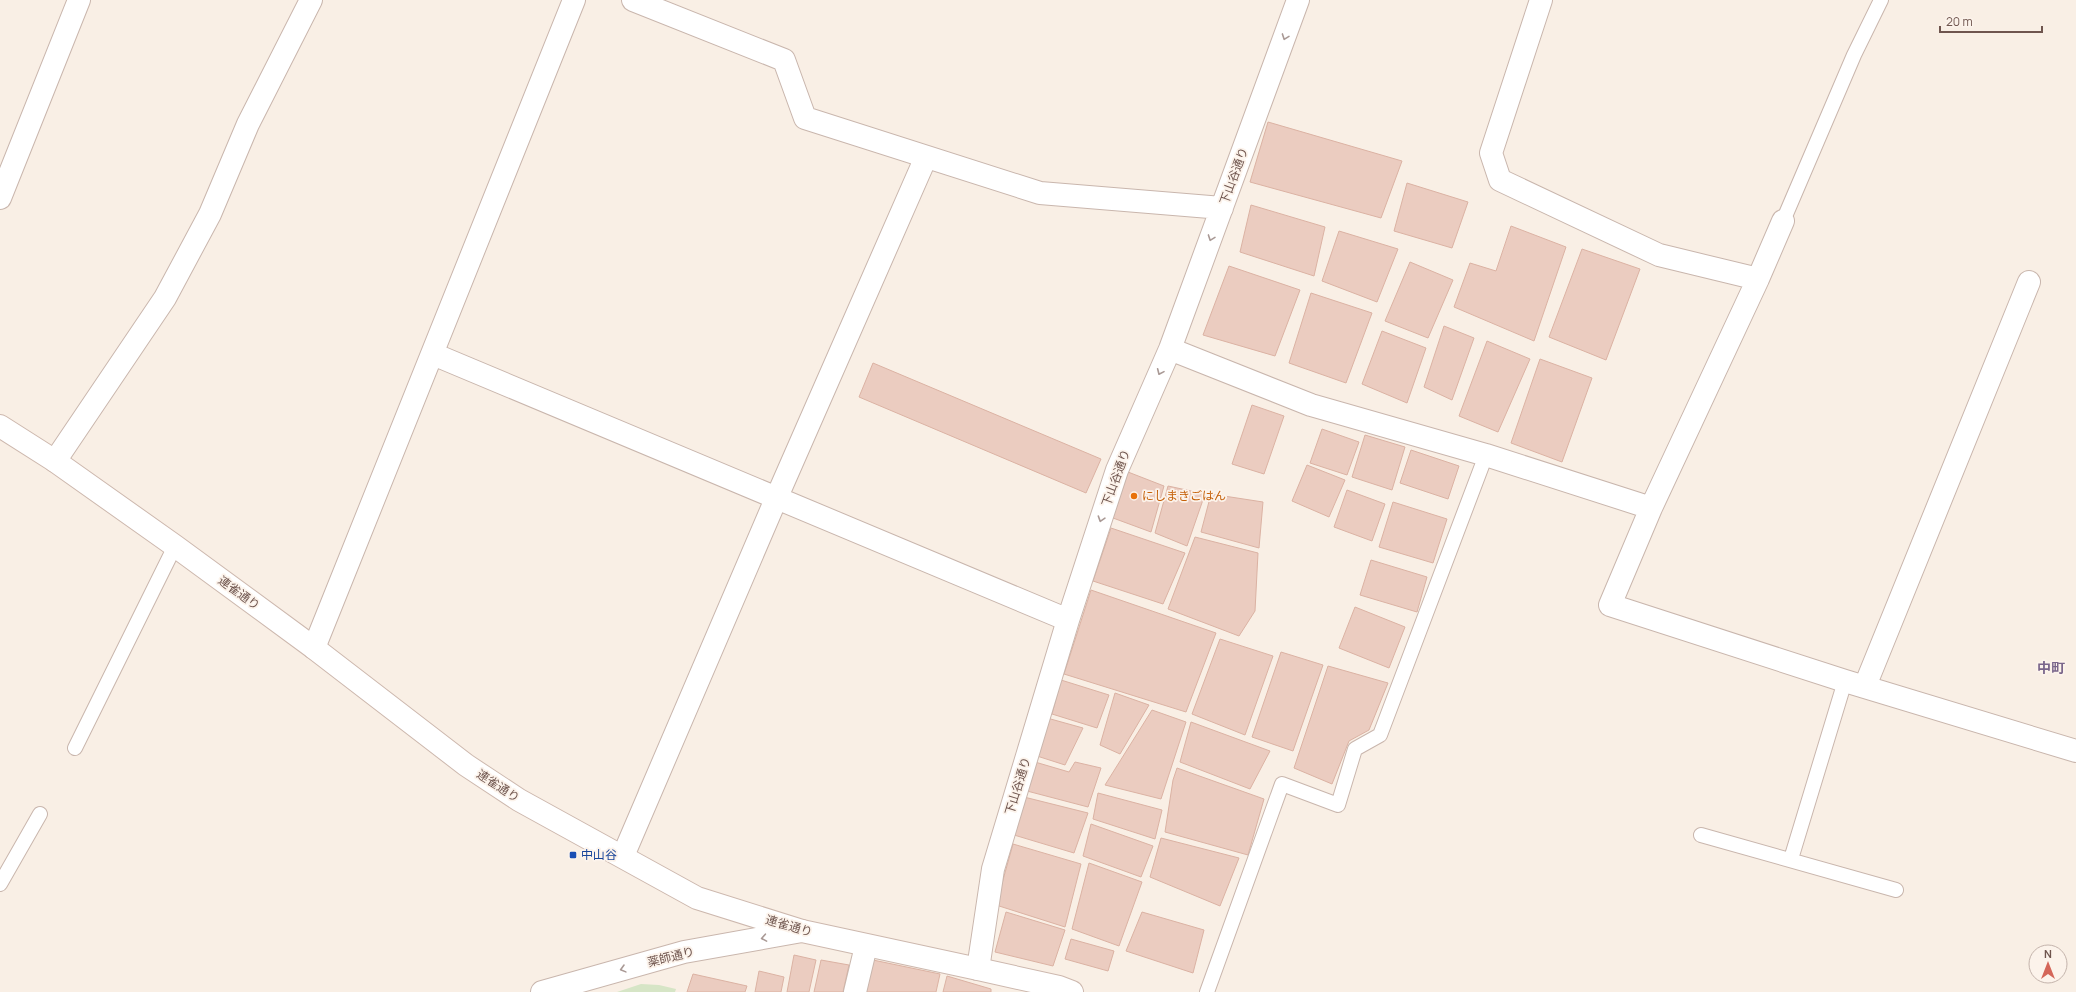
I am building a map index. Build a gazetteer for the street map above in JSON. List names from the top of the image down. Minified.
{"streets":{"street":["下山谷通り","連雀通り","薬師通り"]},"crossings":[["下山谷通り","連雀通り"],["連雀通り","薬師通り"]],"one_way":["下山谷通り","薬師通り"],"districts":["中町"],"places":{"other":["にしまきごはん"],"transit":["中山谷"]},"scale_bar":"20 m","north":"top"}
